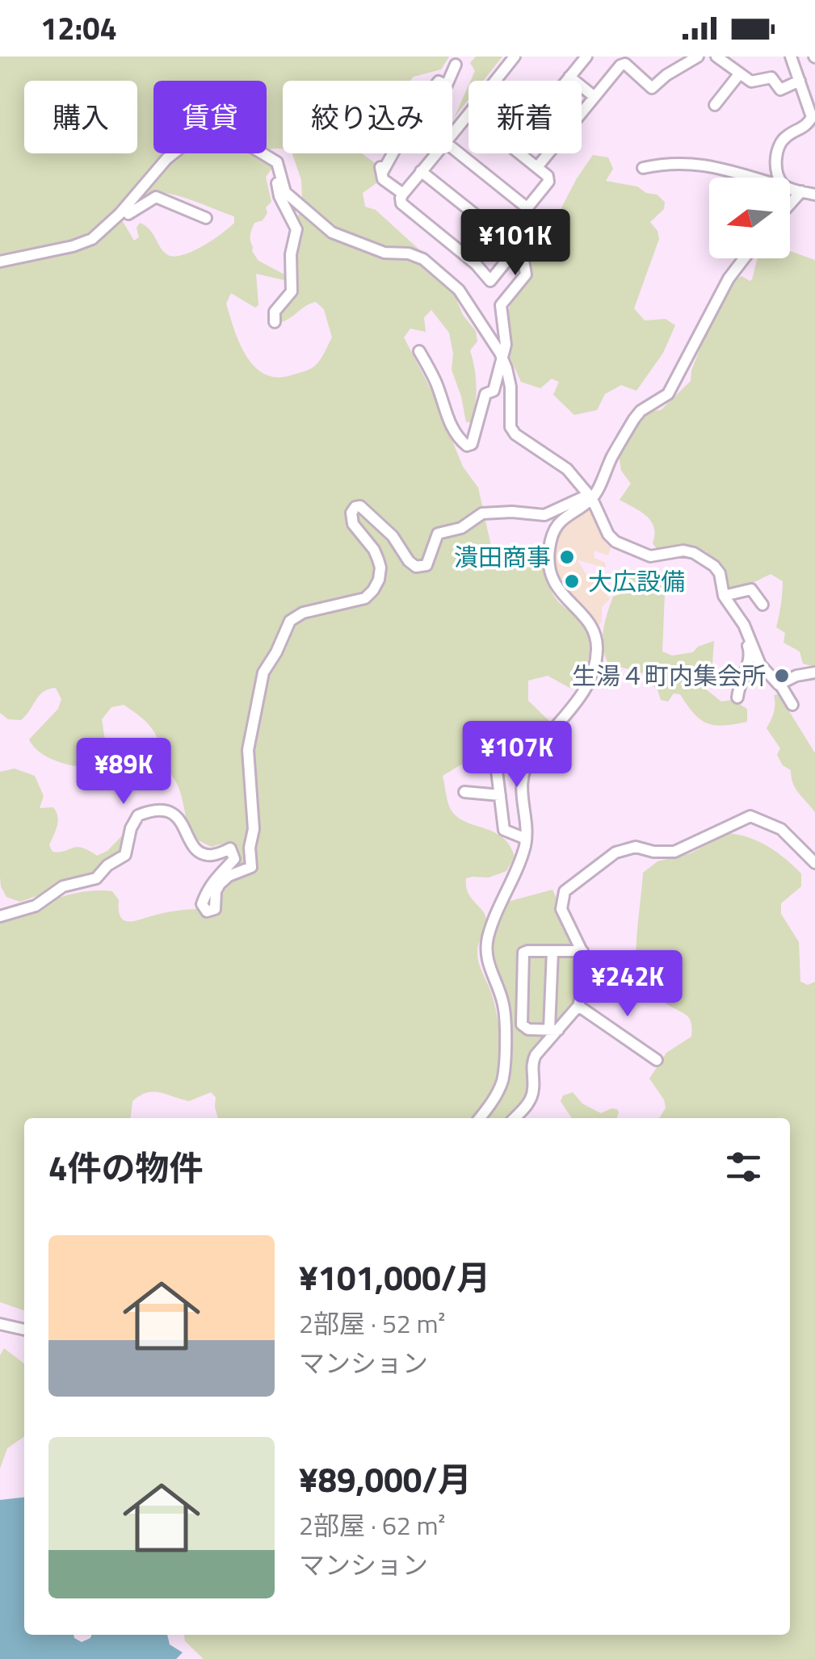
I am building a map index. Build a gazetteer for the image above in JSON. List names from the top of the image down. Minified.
{"places":["潰田商事","大広設備","生湯４町内集会所"],"north":"left","page":{"status":"12:04","chip":["購入","賃貸","絞り込み","新着"],"price":["¥101K","¥107K","¥89K","¥242K"],"heading":"4件の物件","list":[{"name":"¥101,000/月","note":"2部屋 · 52 m² · マンション"},{"name":"¥89,000/月","note":"2部屋 · 62 m² · マンション"}]}}
